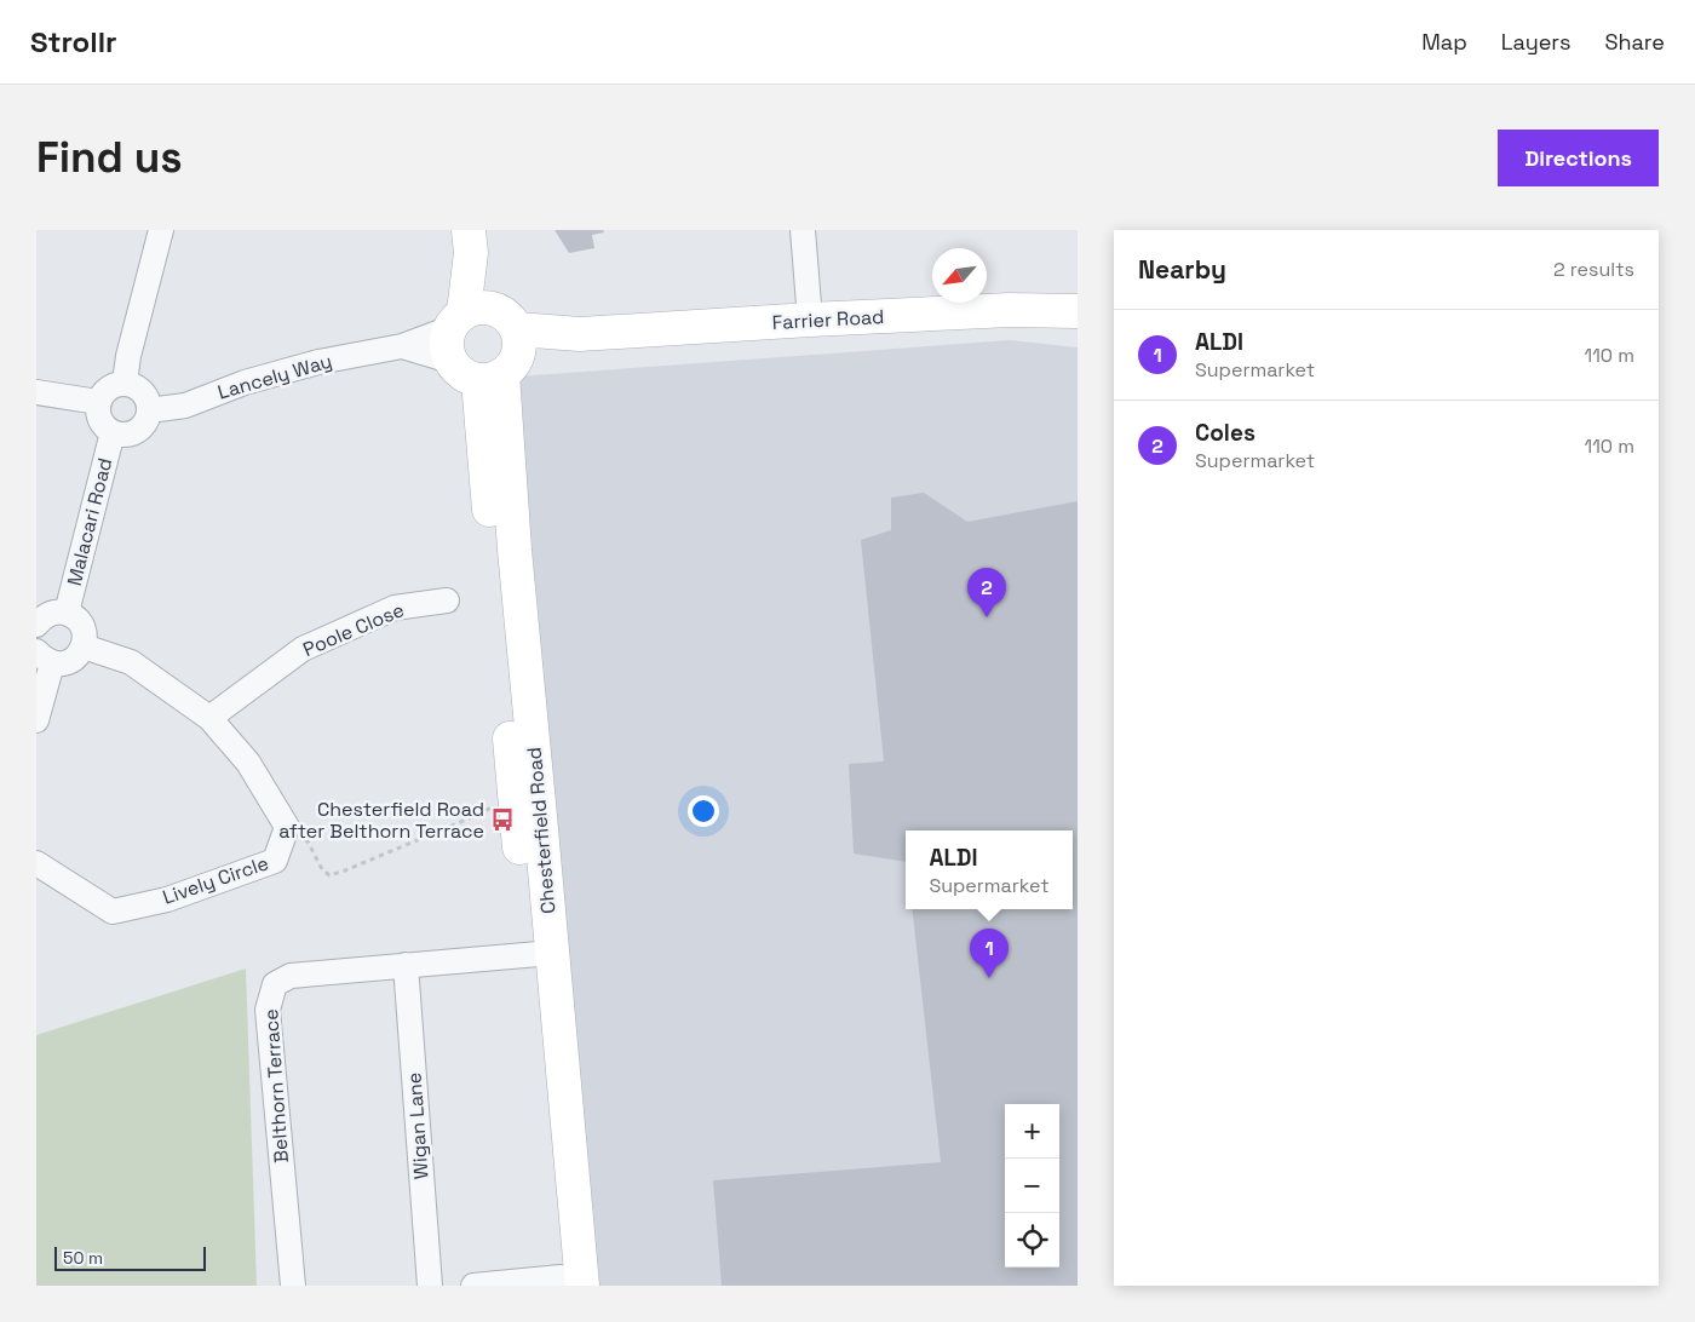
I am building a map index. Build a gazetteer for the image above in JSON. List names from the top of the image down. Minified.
{"streets":{"street":["Farrier Road","Lancely Way","Malacari Road","Poole Close","Chesterfield Road","Lively Circle","Belthorn Terrace","Wigan Lane"]},"crossings":[["Farrier Road","Lancely Way"],["Farrier Road","Chesterfield Road"],["Lancely Way","Malacari Road"],["Lancely Way","Chesterfield Road"],["Chesterfield Road","Belthorn Terrace"],["Belthorn Terrace","Wigan Lane"]],"places":{"bus stop":["Chesterfield Road after Belthorn Terrace"]},"scale_bar":"50 m","north":"bottom left","page":{"header":"Strollr","nav":["Map","Layers","Share"],"buttons":"Directions","title":"Find us","heading":["Nearby","2 results"],"list":[{"mark":"1","name":"ALDI","note":"Supermarket","value":"110 m"},{"mark":"2","name":"Coles","note":"Supermarket","value":"110 m"}],"pins":["2","1"],"popup":["ALDI","Supermarket"],"map_buttons":["+","−"],"scale":"50 m"}}
